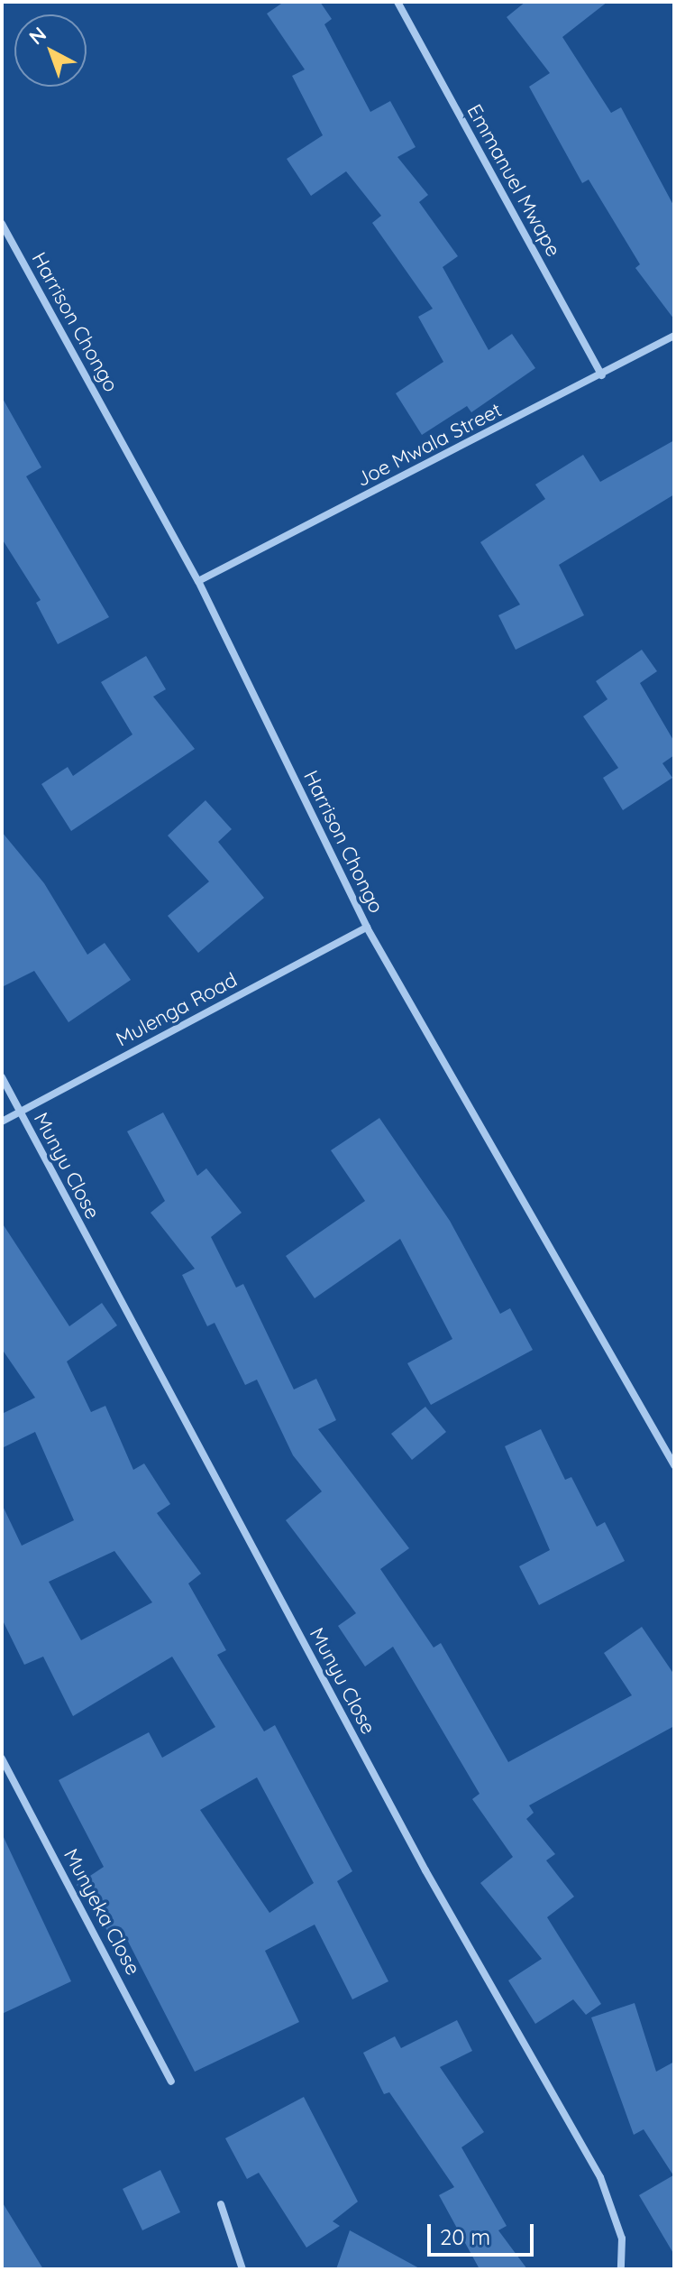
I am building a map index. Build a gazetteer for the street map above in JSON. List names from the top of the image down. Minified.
{"streets":{"street":["Emmanuel Mwape","Harrison Chongo","Joe Mwala Street","Mulenga Road","Munyu Close","Munyeka Close"]},"crossings":[["Emmanuel Mwape","Joe Mwala Street"],["Harrison Chongo","Joe Mwala Street"],["Harrison Chongo","Mulenga Road"],["Mulenga Road","Munyu Close"]],"scale_bar":"20 m","north":"top left"}
